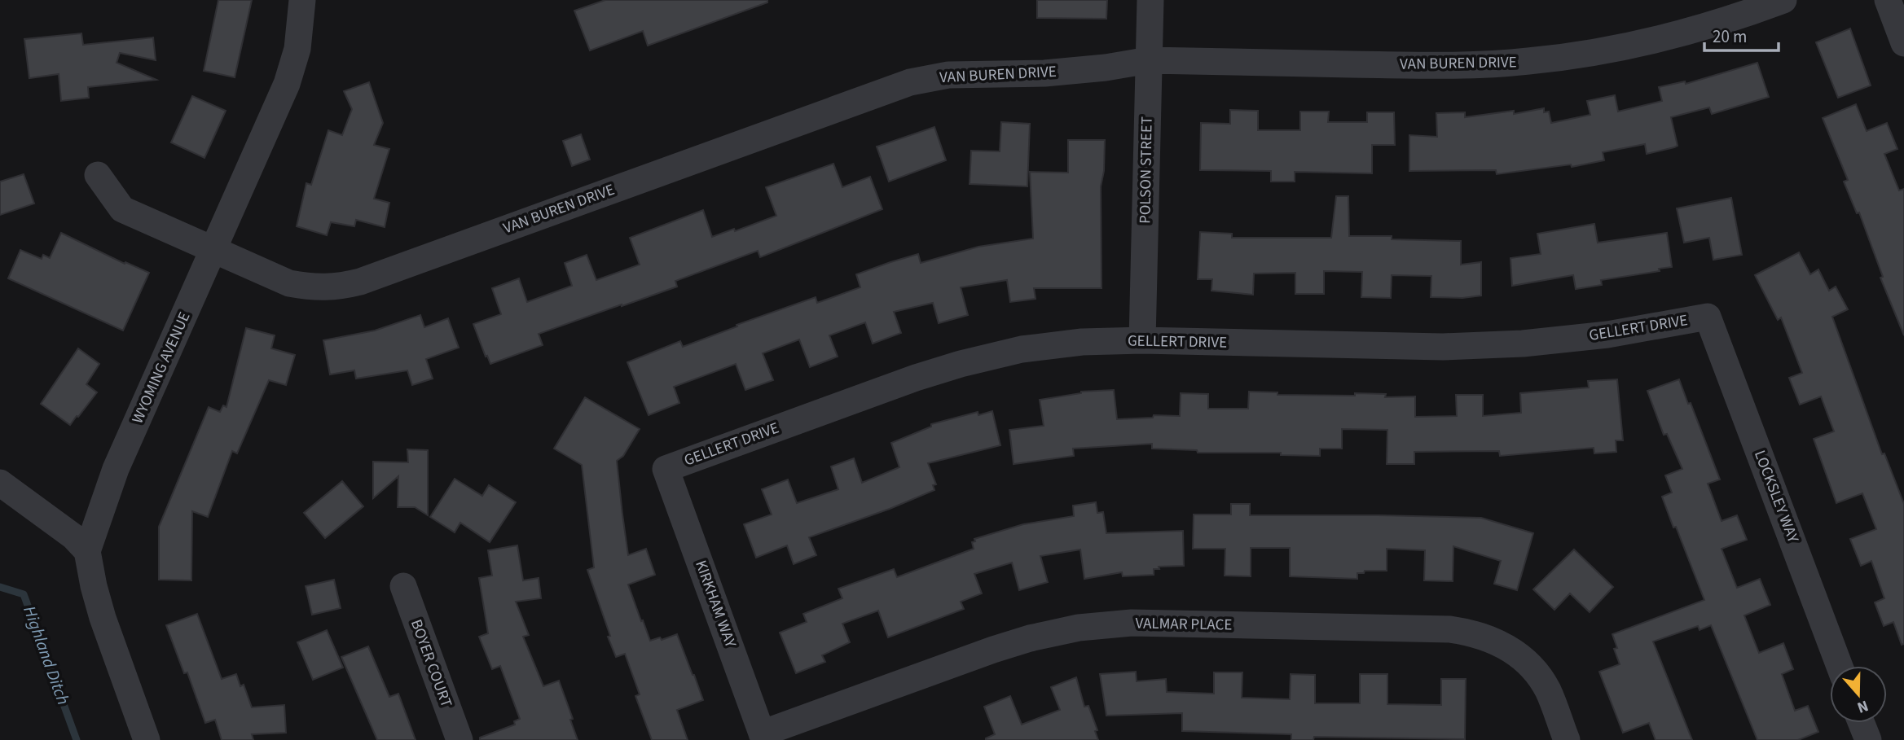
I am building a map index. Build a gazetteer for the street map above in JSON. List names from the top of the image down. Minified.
{"streets":{"street":["VAN BUREN DRIVE","POLSON STREET","GELLERT DRIVE","WYOMING AVENUE","LOCKSLEY WAY","KIRKHAM WAY","VALMAR PLACE","BOYER COURT"]},"crossings":[["VAN BUREN DRIVE","POLSON STREET"],["VAN BUREN DRIVE","WYOMING AVENUE"],["POLSON STREET","GELLERT DRIVE"],["GELLERT DRIVE","LOCKSLEY WAY"],["GELLERT DRIVE","KIRKHAM WAY"],["KIRKHAM WAY","VALMAR PLACE"]],"water":["Highland Ditch"],"scale_bar":"20 m","north":"bottom"}
